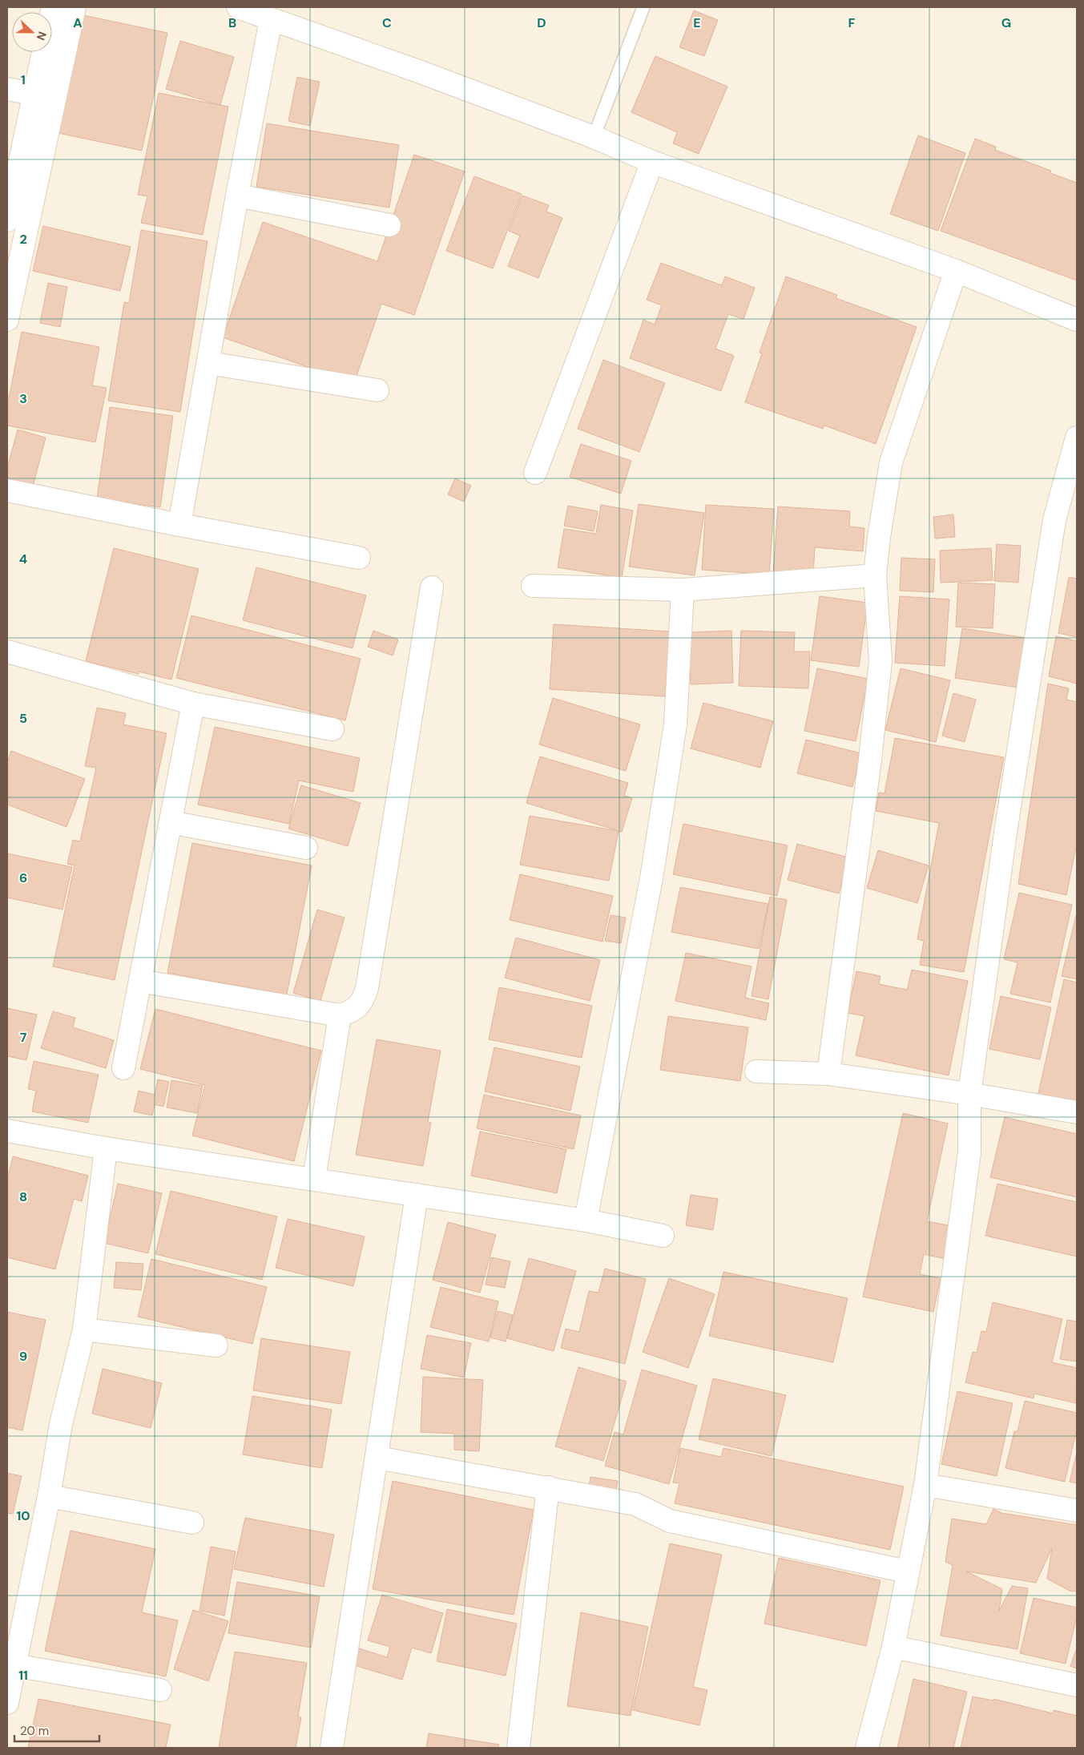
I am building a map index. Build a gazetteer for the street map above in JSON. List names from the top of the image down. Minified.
{"scale_bar":"20 m","north":"right","grid":{"columns":["A","B","C","D","E","F","G"],"rows":["1","2","3","4","5","6","7","8","9","10","11"]}}
